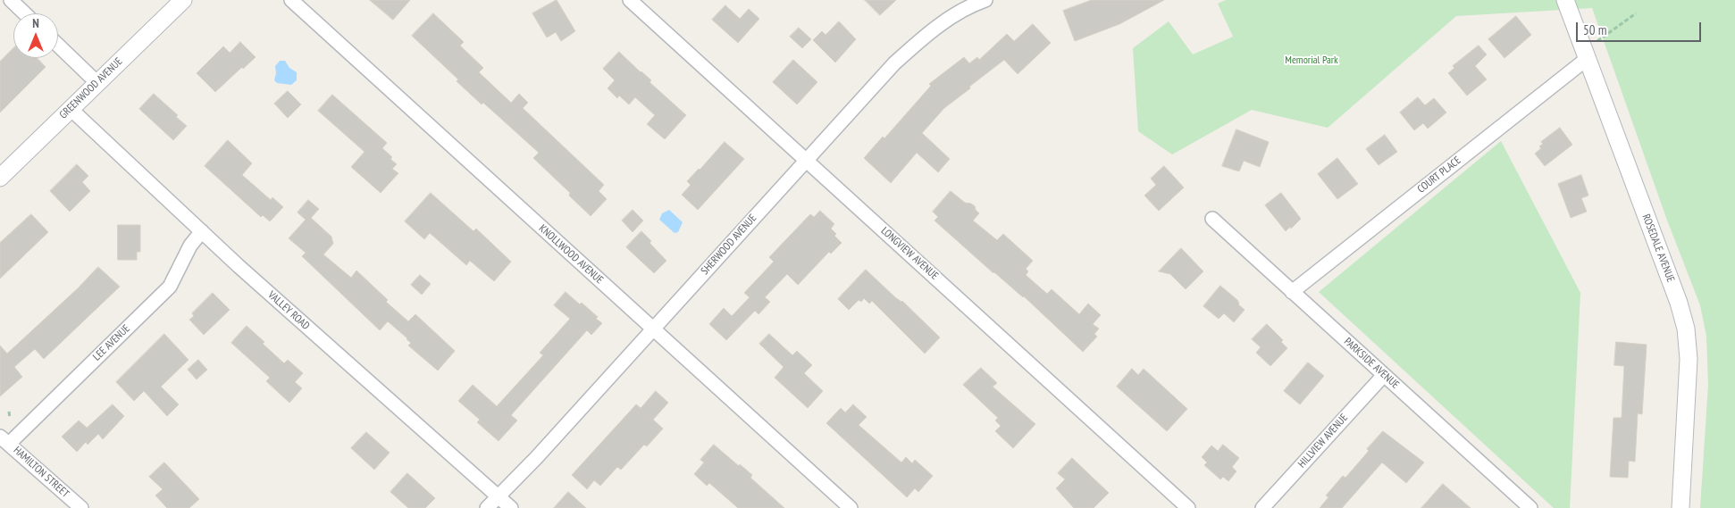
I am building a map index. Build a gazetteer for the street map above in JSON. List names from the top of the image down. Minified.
{"streets":{"street":["GREENWOOD AVENUE","COURT PLACE","SHERWOOD AVENUE","ROSEDALE AVENUE","LONGVIEW AVENUE","KNOLLWOOD AVENUE","VALLEY ROAD","LEE AVENUE","PARKSIDE AVENUE","HILLVIEW AVENUE","HAMILTON STREET"]},"crossings":[["GREENWOOD AVENUE","VALLEY ROAD"],["COURT PLACE","ROSEDALE AVENUE"],["COURT PLACE","PARKSIDE AVENUE"],["SHERWOOD AVENUE","LONGVIEW AVENUE"],["SHERWOOD AVENUE","KNOLLWOOD AVENUE"],["SHERWOOD AVENUE","VALLEY ROAD"],["VALLEY ROAD","LEE AVENUE"],["LEE AVENUE","HAMILTON STREET"],["PARKSIDE AVENUE","HILLVIEW AVENUE"]],"parks":["Memorial Park"],"scale_bar":"50 m","north":"top"}
